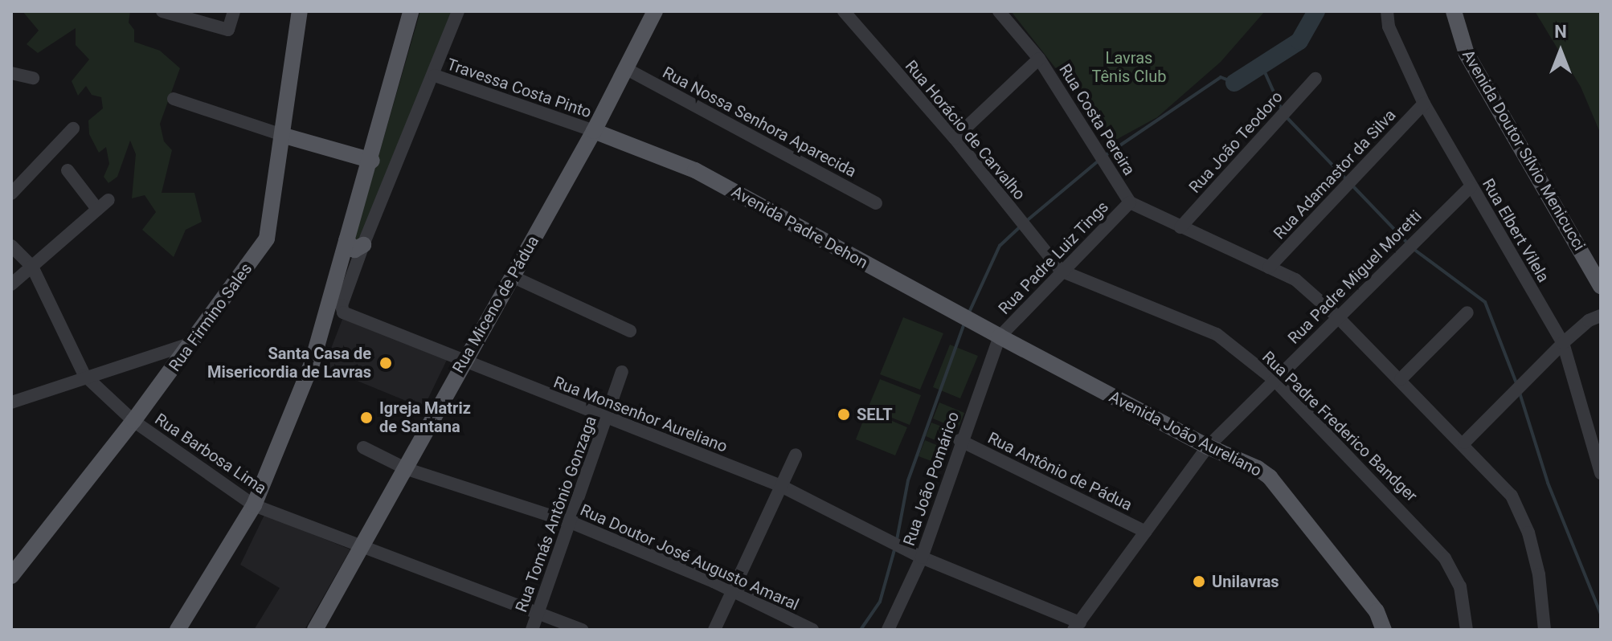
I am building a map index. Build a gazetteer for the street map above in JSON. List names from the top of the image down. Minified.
{"streets":{"main road":["Avenida Doutor Sílvio Menicucci","Avenida Padre Dehon","Rua Miceno de Pádua","Rua Firmino Sales","Avenida João Aureliano"],"street":["Travessa Costa Pinto","Rua Costa Pereira","Rua Nossa Senhora Aparecida","Rua Horácio de Carvalho","Rua João Teodoro","Rua Adamastor da Silva","Rua Elbert Vilela","Rua Padre Luiz Tings","Rua Padre Miguel Moretti","Rua Monsenhor Aureliano","Rua Padre Frederico Bandger","Rua Barbosa Lima","Rua Antônio de Pádua","Rua João Pomárico","Rua Tomás Antônio Gonzaga","Rua Doutor José Augusto Amaral"]},"crossings":[["Travessa Costa Pinto","Avenida Padre Dehon"],["Travessa Costa Pinto","Rua Miceno de Pádua"],["Rua Costa Pereira","Rua Padre Luiz Tings"],["Rua Nossa Senhora Aparecida","Rua Miceno de Pádua"],["Rua Horácio de Carvalho","Rua Padre Luiz Tings"],["Rua Horácio de Carvalho","Rua Padre Frederico Bandger"],["Rua Adamastor da Silva","Rua Elbert Vilela"],["Avenida Padre Dehon","Rua Padre Luiz Tings"],["Avenida Padre Dehon","Rua Miceno de Pádua"],["Avenida Padre Dehon","Avenida João Aureliano"],["Avenida Padre Dehon","Rua João Pomárico"],["Rua Elbert Vilela","Rua Padre Miguel Moretti"],["Rua Padre Luiz Tings","Rua Padre Frederico Bandger"],["Rua Padre Luiz Tings","Avenida João Aureliano"],["Rua Padre Luiz Tings","Rua João Pomárico"],["Rua Padre Miguel Moretti","Rua Monsenhor Aureliano"],["Rua Padre Miguel Moretti","Rua Padre Frederico Bandger"],["Rua Padre Miguel Moretti","Avenida João Aureliano"],["Rua Padre Miguel Moretti","Rua Antônio de Pádua"],["Rua Miceno de Pádua","Rua Monsenhor Aureliano"],["Rua Miceno de Pádua","Rua Barbosa Lima"],["Rua Miceno de Pádua","Rua Doutor José Augusto Amaral"],["Rua Firmino Sales","Rua Barbosa Lima"],["Rua Monsenhor Aureliano","Rua João Pomárico"],["Rua Monsenhor Aureliano","Rua Tomás Antônio Gonzaga"],["Avenida João Aureliano","Rua João Pomárico"],["Rua Barbosa Lima","Rua Tomás Antônio Gonzaga"],["Rua Antônio de Pádua","Rua João Pomárico"],["Rua Tomás Antônio Gonzaga","Rua Doutor José Augusto Amaral"]],"parks":["Lavras Tênis Club"],"places":["Santa Casa de Misericordia de Lavras","SELT","Igreja Matriz de Santana","Unilavras"],"north":"top"}
